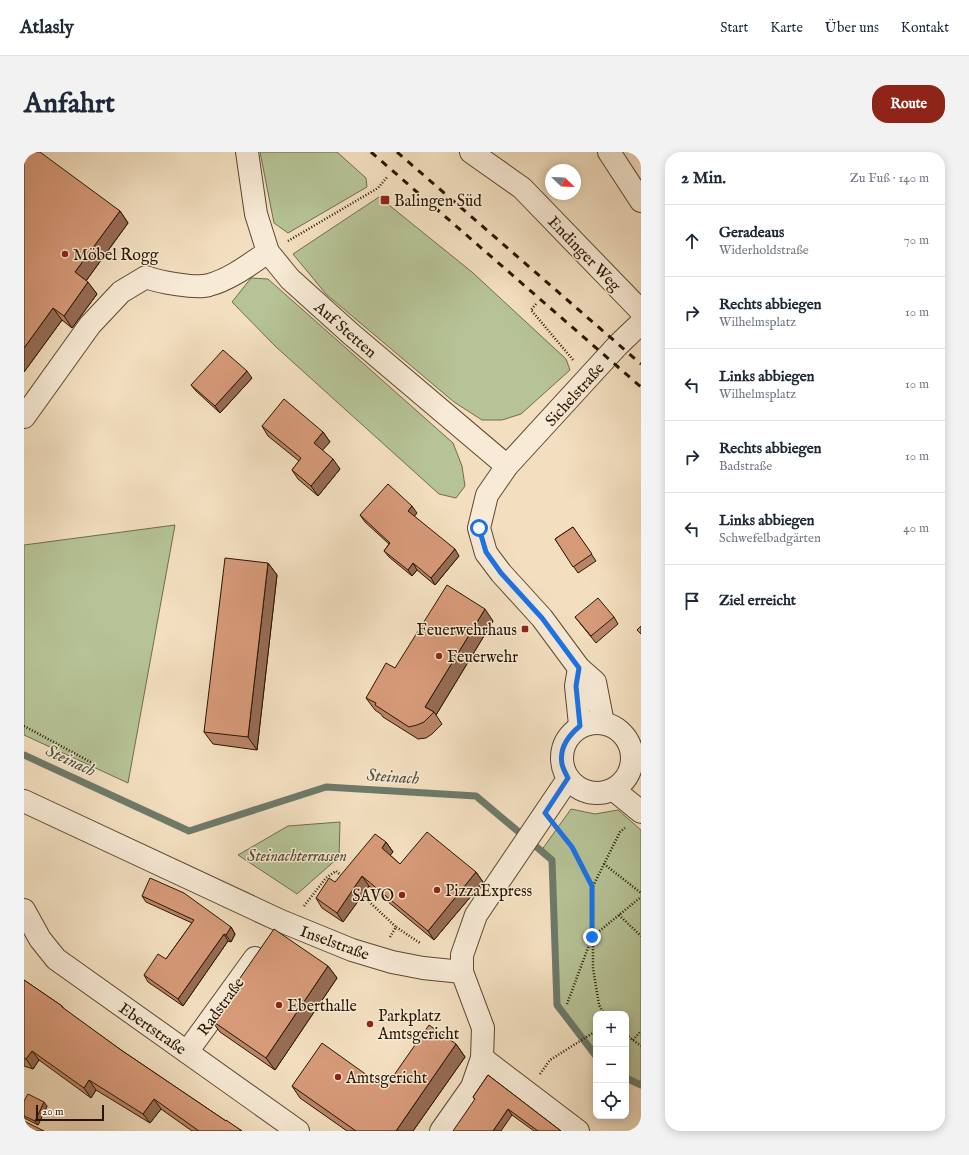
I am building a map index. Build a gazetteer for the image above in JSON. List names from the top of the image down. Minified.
{"streets":{"street":["Endinger Weg","Auf Stetten","Sichelstraße","Inselstraße","Radstraße","Ebertstraße"]},"crossings":[["Auf Stetten","Sichelstraße"],["Inselstraße","Radstraße"],["Radstraße","Ebertstraße"]],"water":["Steinach"],"parks":["Steinachterrassen"],"places":{"transit":["Balingen Süd","Feuerwehrhaus"],"other":["Möbel Rogg","Feuerwehr","PizzaExpress","SAVO","Eberthalle","Parkplatz Amtsgericht","Amtsgericht"]},"scale_bar":"20 m","north":"bottom right","page":{"header":"Atlasly","nav":["Start","Karte","Über uns","Kontakt"],"buttons":"Route","title":"Anfahrt","heading":["2 Min.","Zu Fuß · 140 m"],"list":[["Geradeaus","Widerholdstraße","70 m"],["Rechts abbiegen","Wilhelmsplatz","10 m"],["Links abbiegen","Wilhelmsplatz","10 m"],["Rechts abbiegen","Badstraße","10 m"],["Links abbiegen","Schwefelbadgärten","40 m"],"Ziel erreicht"],"map_buttons":["+","−"],"scale":"20 m"}}
